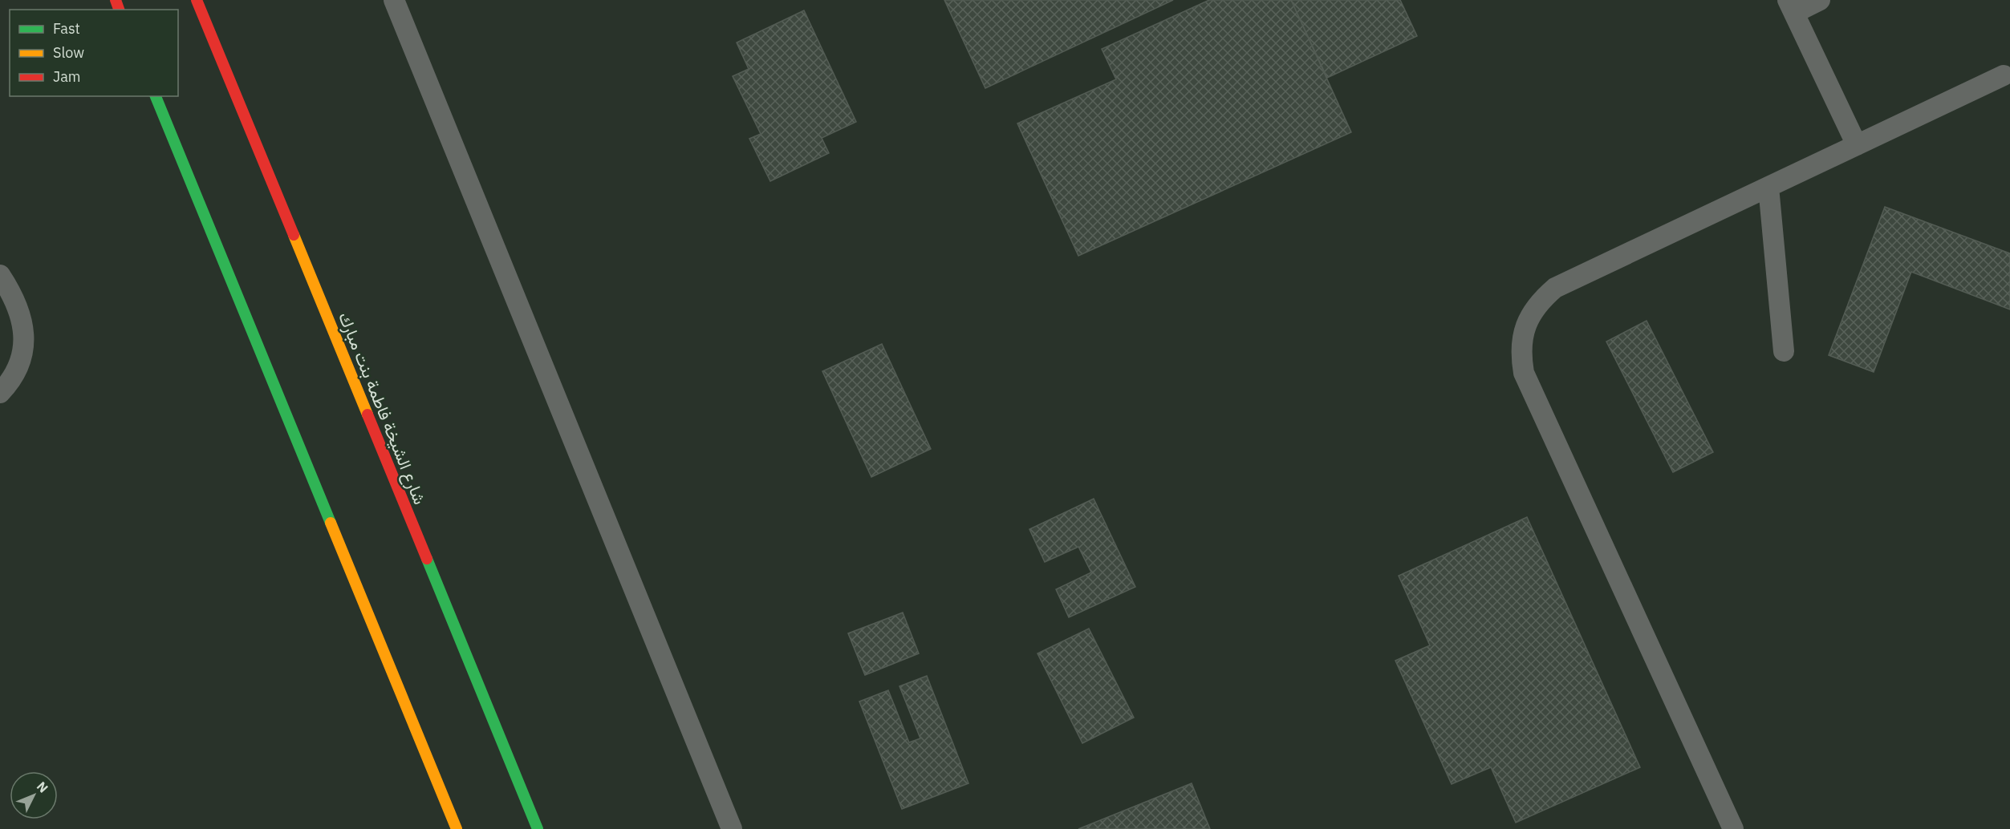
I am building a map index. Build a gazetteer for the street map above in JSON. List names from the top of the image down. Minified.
{"streets":{"street":["شارع الشيخة فاطمة بنت مبارك"]},"legend":["Fast","Slow","Jam"],"north":"top right"}
